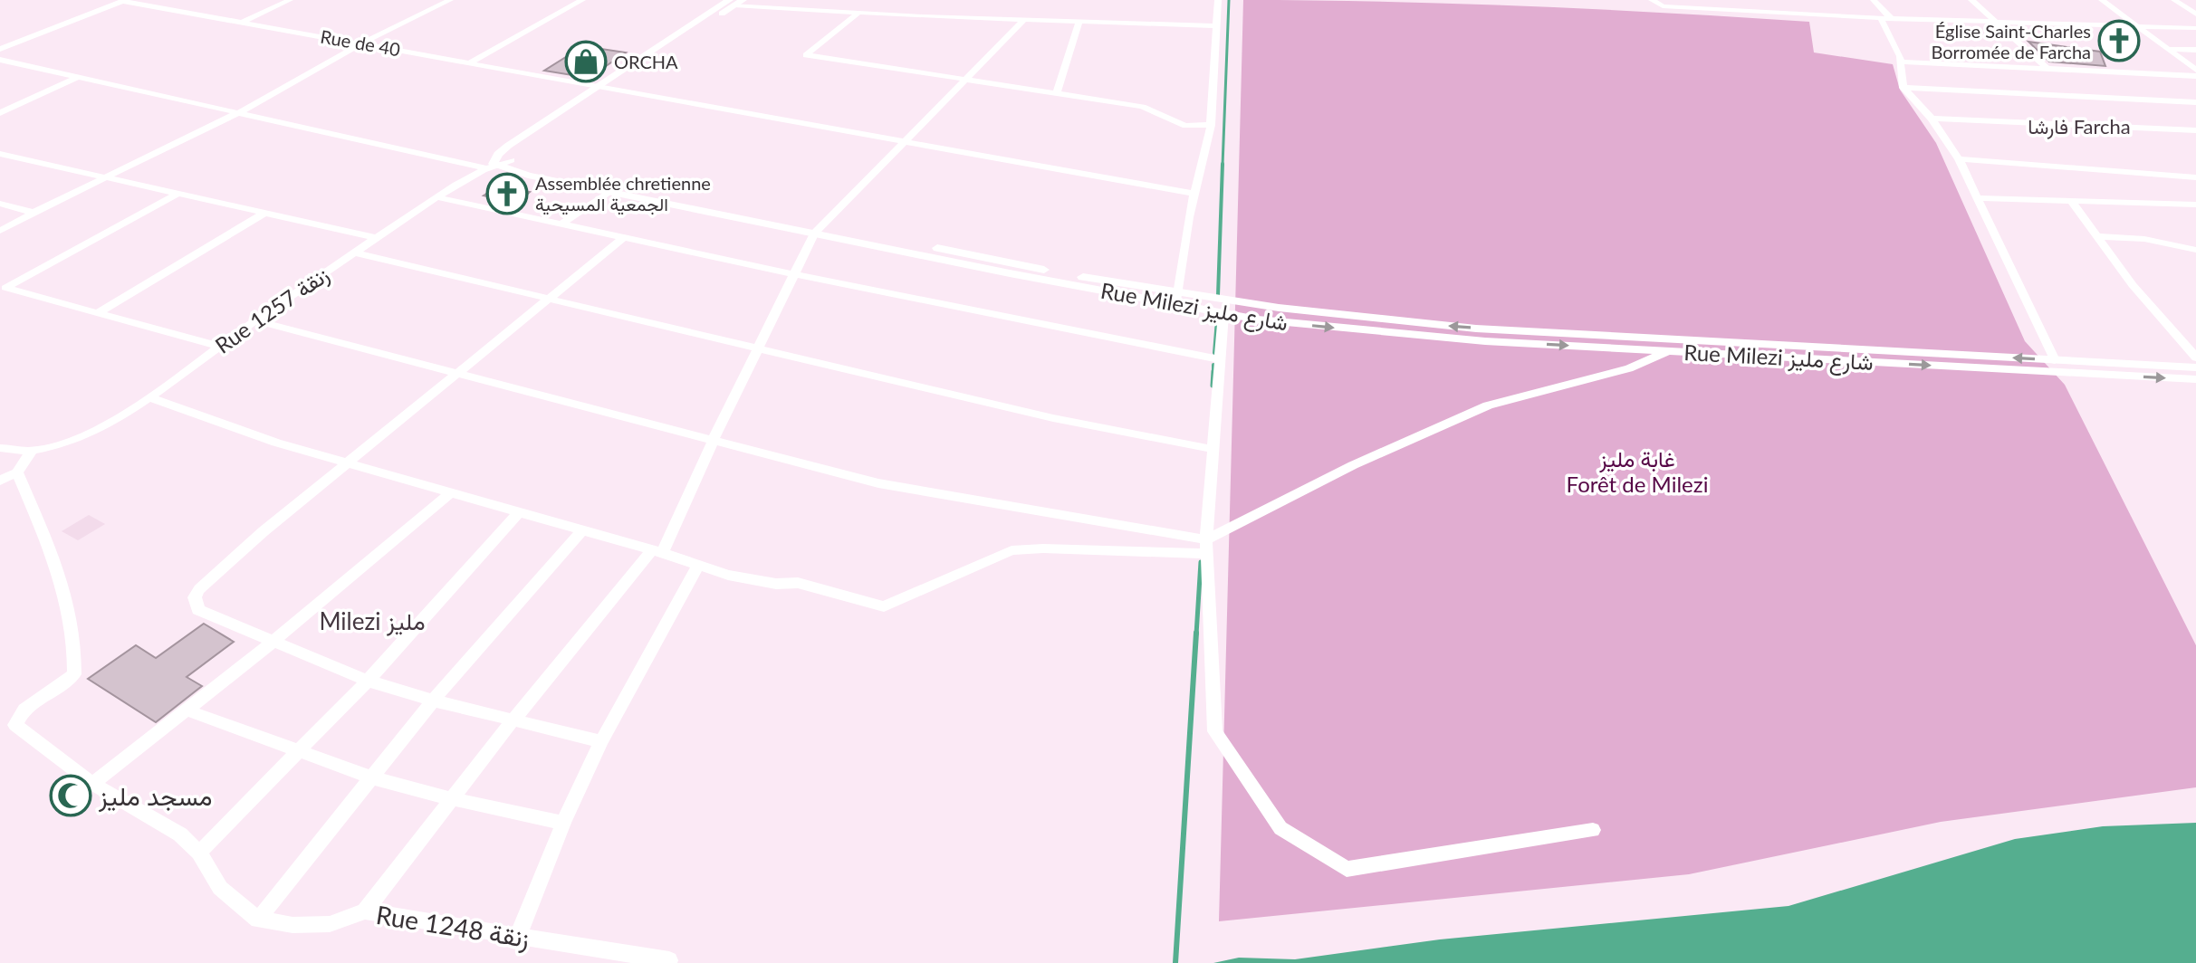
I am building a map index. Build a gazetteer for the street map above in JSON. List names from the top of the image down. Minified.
{"streets":{"street":["Rue de 40","Rue Milezi شارع مليز","Rue 1257 زنقة","Rue 1248 زنقة"]},"crossings":[["Rue Milezi شارع مليز","Rue 1257 زنقة"]],"districts":["فارشا Farcha","Milezi مليز"],"parks":["غابة مليز Forêt de Milezi"],"places":{"church":["Église Saint-Charles Borromée de Farcha","Assemblée chretienne الجمعية المسيحية"],"shop":["ORCHA"],"mosque":["مسجد مليز"]}}
